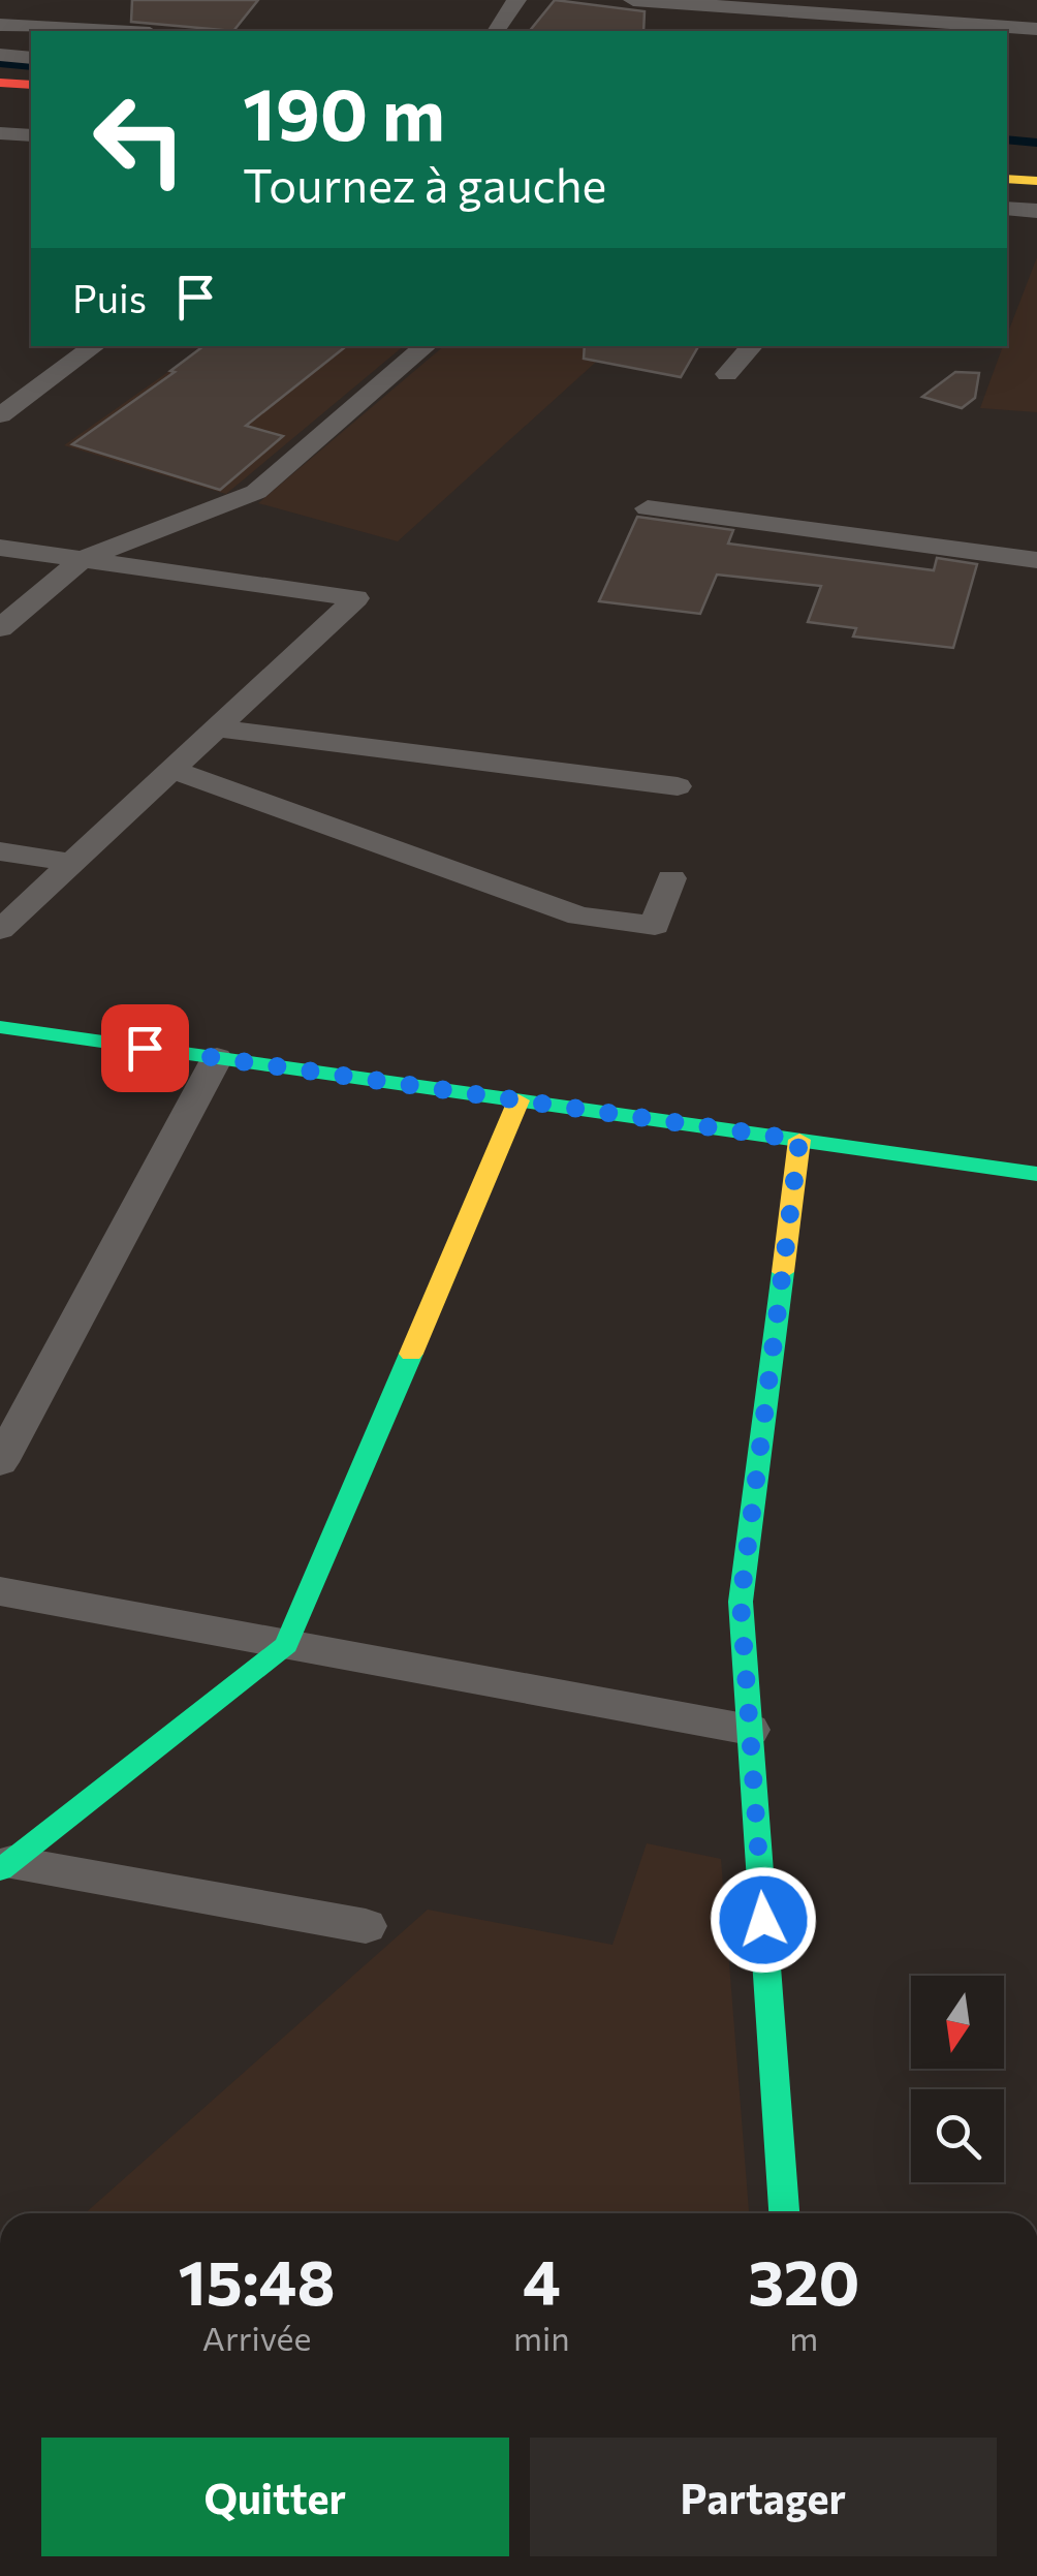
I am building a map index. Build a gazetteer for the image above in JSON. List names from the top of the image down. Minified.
{"north":"bottom","page":{"turn":["190 m","Tournez à gauche"],"then":"Puis","eta":["15:48","Arrivée","4","min","320","m"],"buttons":["Quitter","Partager"]}}
